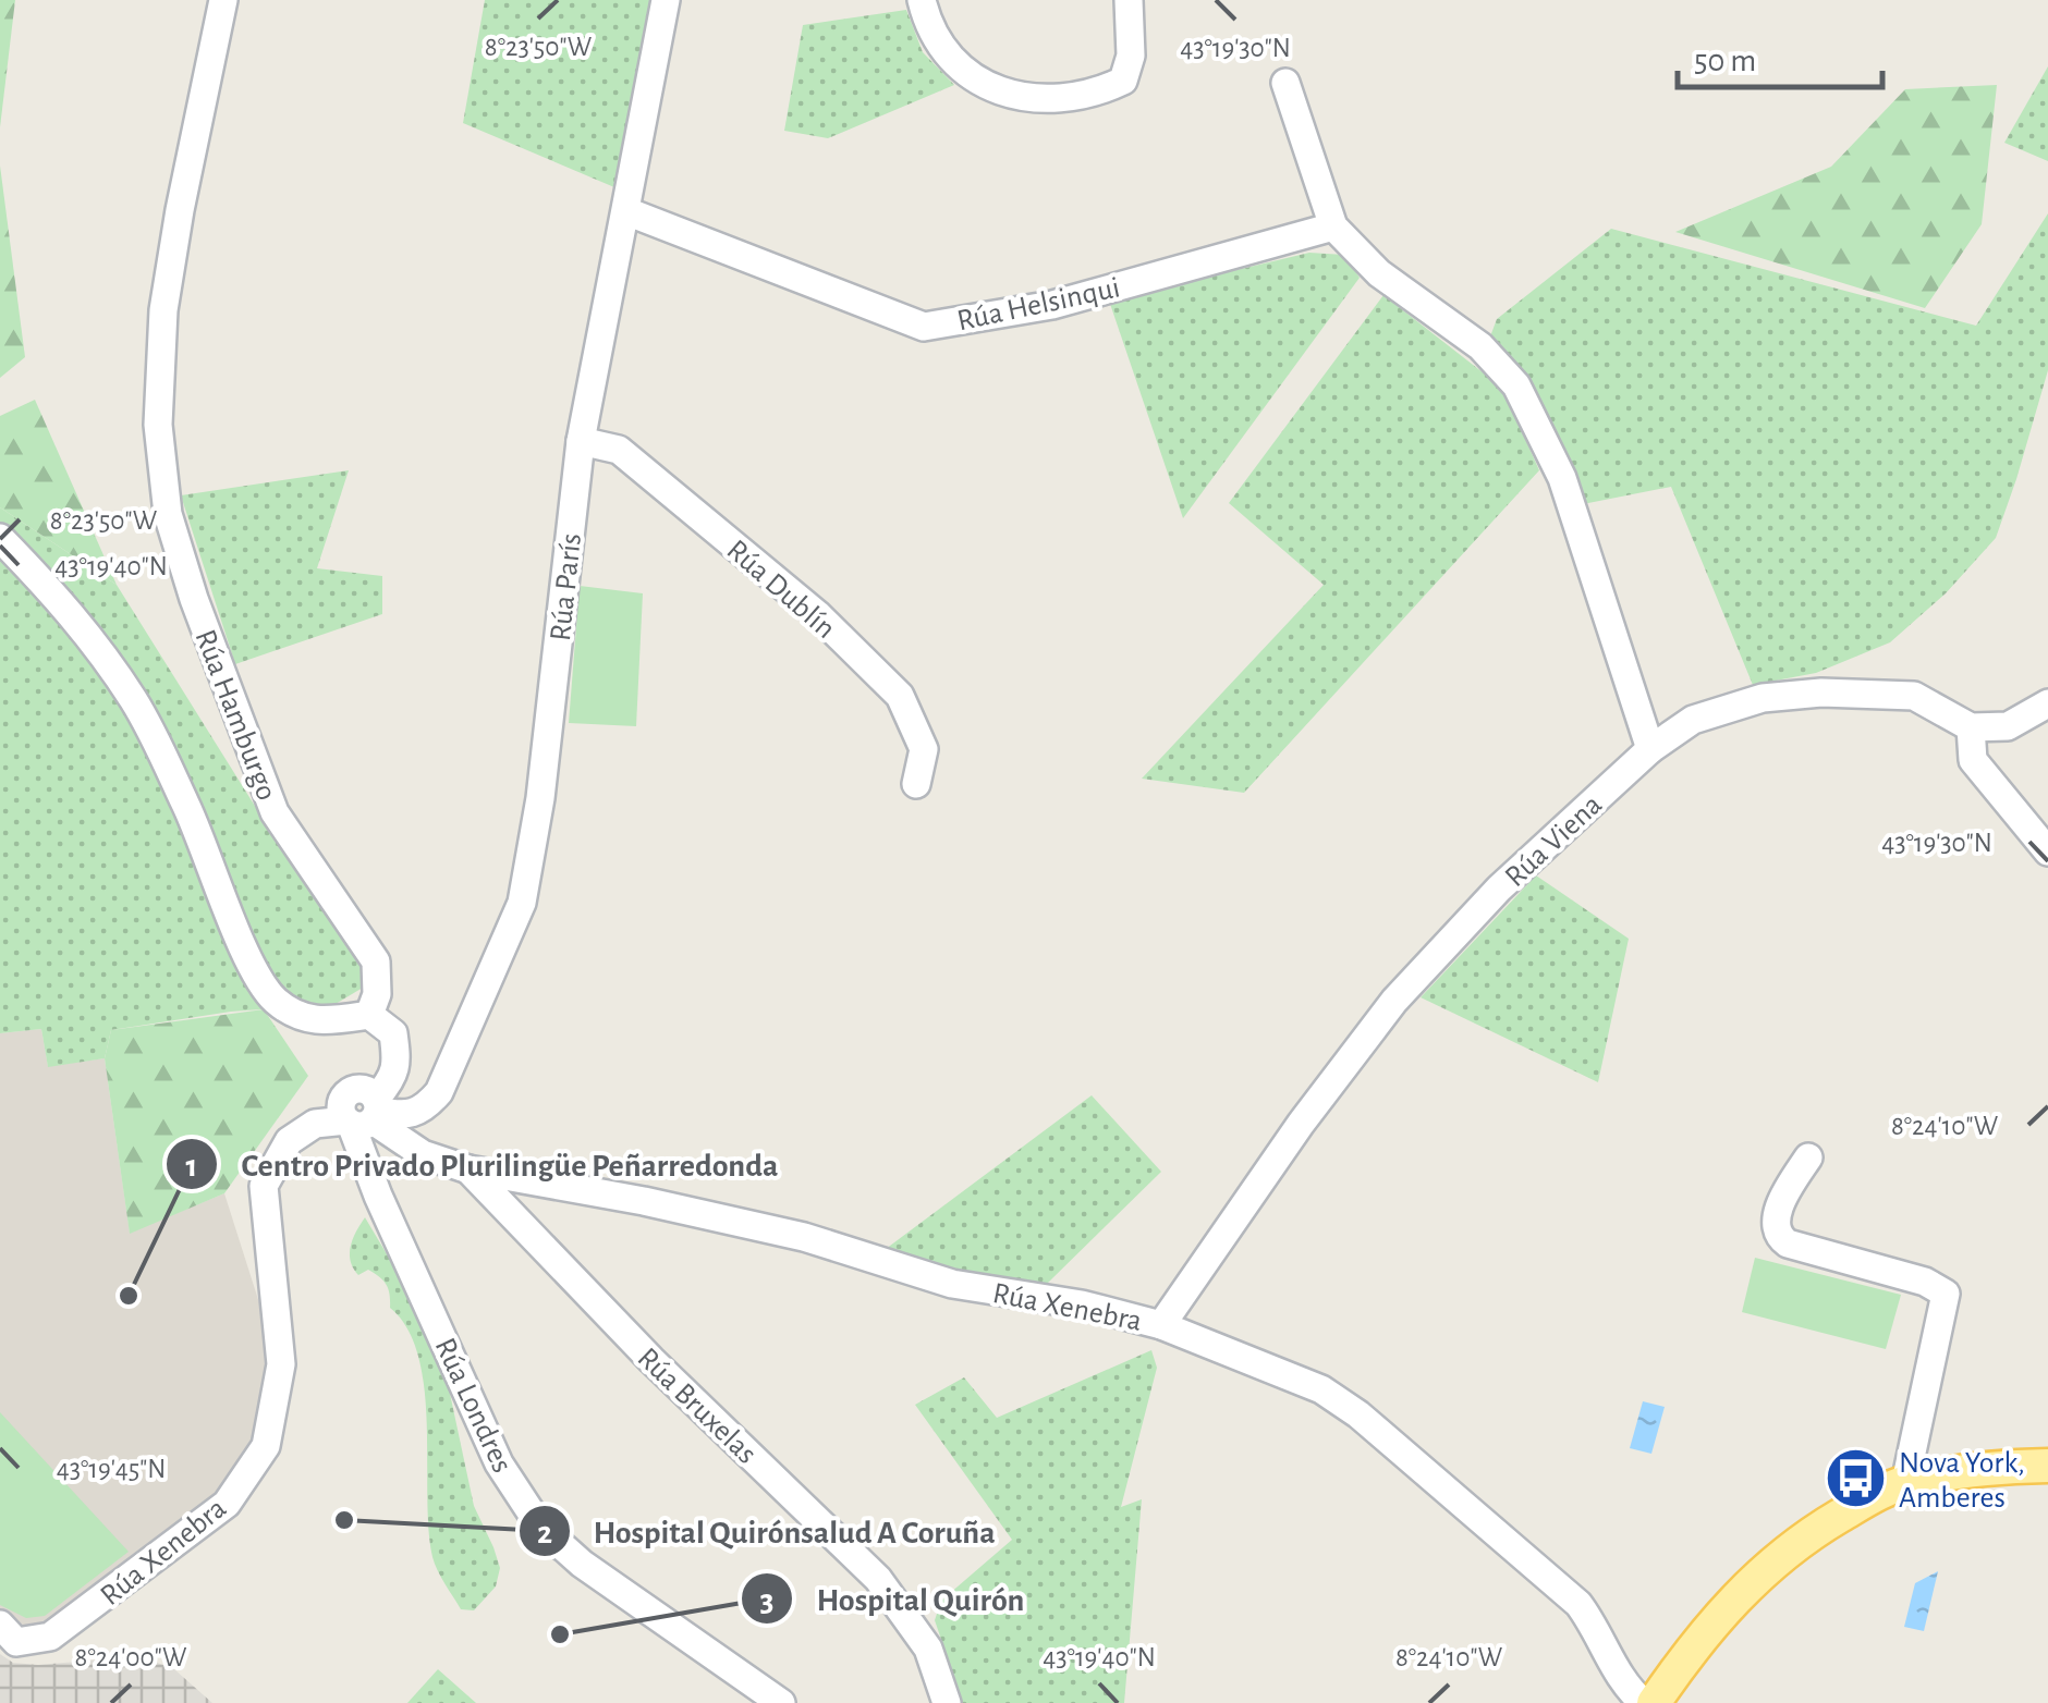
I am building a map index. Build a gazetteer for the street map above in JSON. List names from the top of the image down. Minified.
{"streets":{"street":["Rúa Helsinqui","Rúa París","Rúa Dublín","Rúa Hamburgo","Rúa Viena","Rúa Xenebra","Rúa Londres","Rúa Bruxelas"]},"crossings":[["Rúa Helsinqui","Rúa París"],["Rúa París","Rúa Dublín"],["Rúa París","Rúa Xenebra"],["Rúa París","Rúa Londres"],["Rúa Viena","Rúa Xenebra"],["Rúa Xenebra","Rúa Londres"],["Rúa Xenebra","Rúa Bruxelas"]],"places":{"other":["Centro Privado Plurilingüe Peñarredonda","Hospital Quirónsalud A Coruña","Hospital Quirón"],"bus stop":["Nova York, Amberes"]},"scale_bar":"50 m","coordinates":["8°23'50\"W","43°19'30\"N","43°19'40\"N","8°24'10\"W","43°19'45\"N","8°24'00\"W"]}
